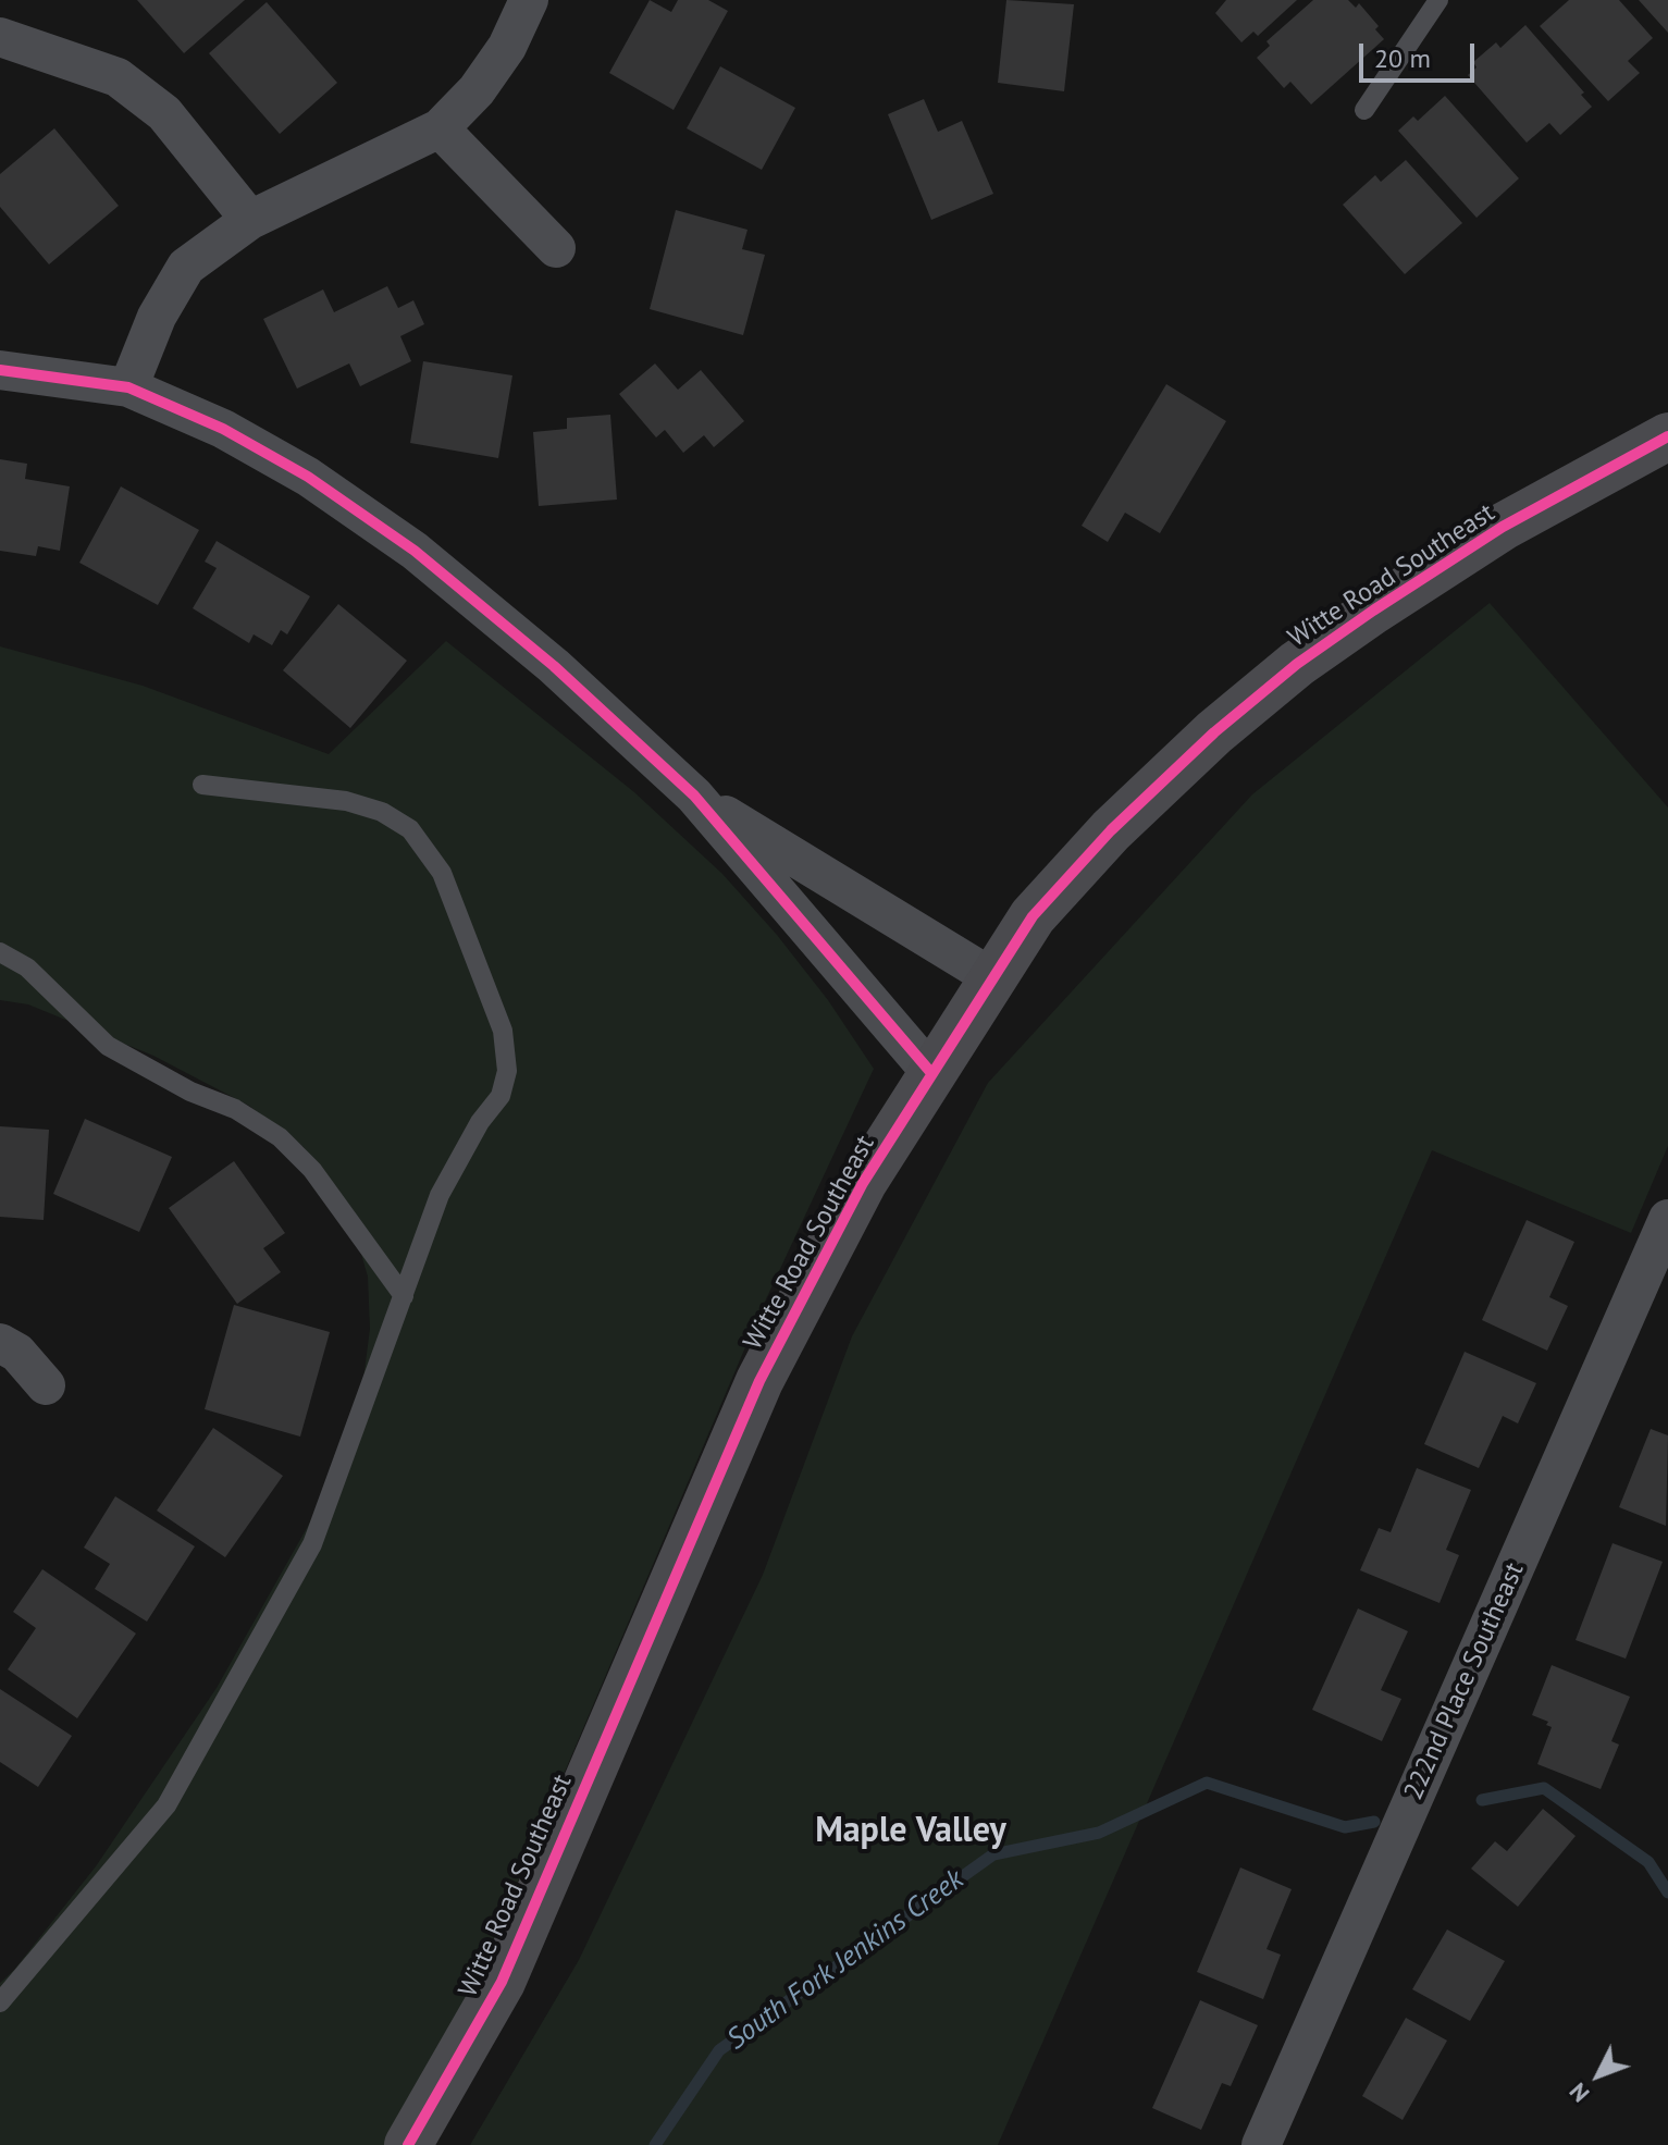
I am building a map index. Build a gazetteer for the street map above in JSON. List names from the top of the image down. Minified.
{"streets":{"street":["Witte Road Southeast","222nd Place Southeast"]},"districts":["Maple Valley"],"water":["South Fork Jenkins Creek"],"scale_bar":"20 m","north":"bottom left"}
